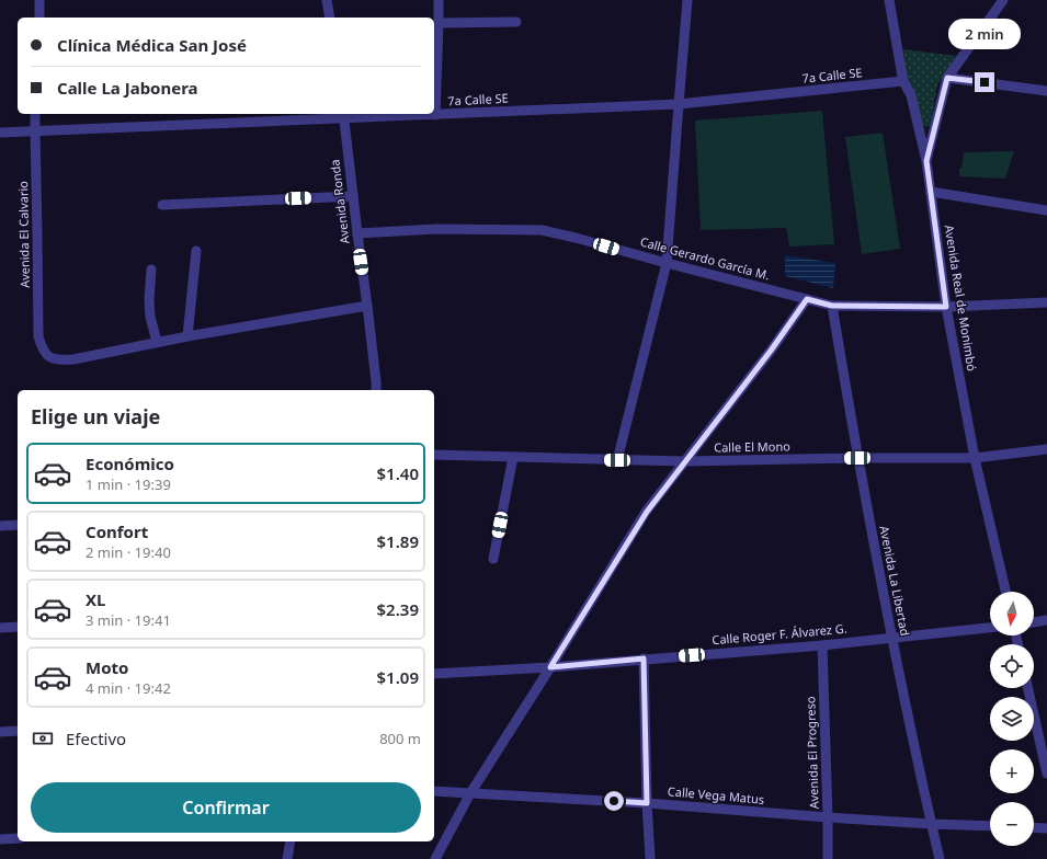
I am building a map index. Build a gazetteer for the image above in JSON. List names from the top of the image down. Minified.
{"streets":{"street":["7a Calle SE","Avenida Ronda","Avenida El Calvario","Calle Gerardo García M.","Avenida Real de Monimbó","Calle El Mono","Avenida La Libertad","Calle Roger F. Álvarez G.","Avenida El Progreso","Calle Vega Matus"]},"crossings":[["7a Calle SE","Avenida Ronda"],["7a Calle SE","Avenida El Calvario"],["7a Calle SE","Avenida Real de Monimbó"],["Avenida Ronda","Calle Gerardo García M."],["Calle Gerardo García M.","Avenida Real de Monimbó"],["Calle Gerardo García M.","Avenida La Libertad"],["Avenida Real de Monimbó","Calle El Mono"],["Calle El Mono","Avenida La Libertad"],["Avenida La Libertad","Calle Roger F. Álvarez G."],["Avenida La Libertad","Calle Vega Matus"],["Calle Roger F. Álvarez G.","Avenida El Progreso"],["Avenida El Progreso","Calle Vega Matus"]],"north":"bottom","page":{"banner":["Clínica Médica San José","Calle La Jabonera"],"bubble":"2 min","heading":"Elige un viaje","list":[{"name":"Económico","note":"1 min · 19:39","value":"$1.40"},{"name":"Confort","note":"2 min · 19:40","value":"$1.89"},{"name":"XL","note":"3 min · 19:41","value":"$2.39"},{"name":"Moto","note":"4 min · 19:42","value":"$1.09"}],"map_buttons":["+","−"],"pay":["Efectivo","800 m"],"buttons":"Confirmar"}}
